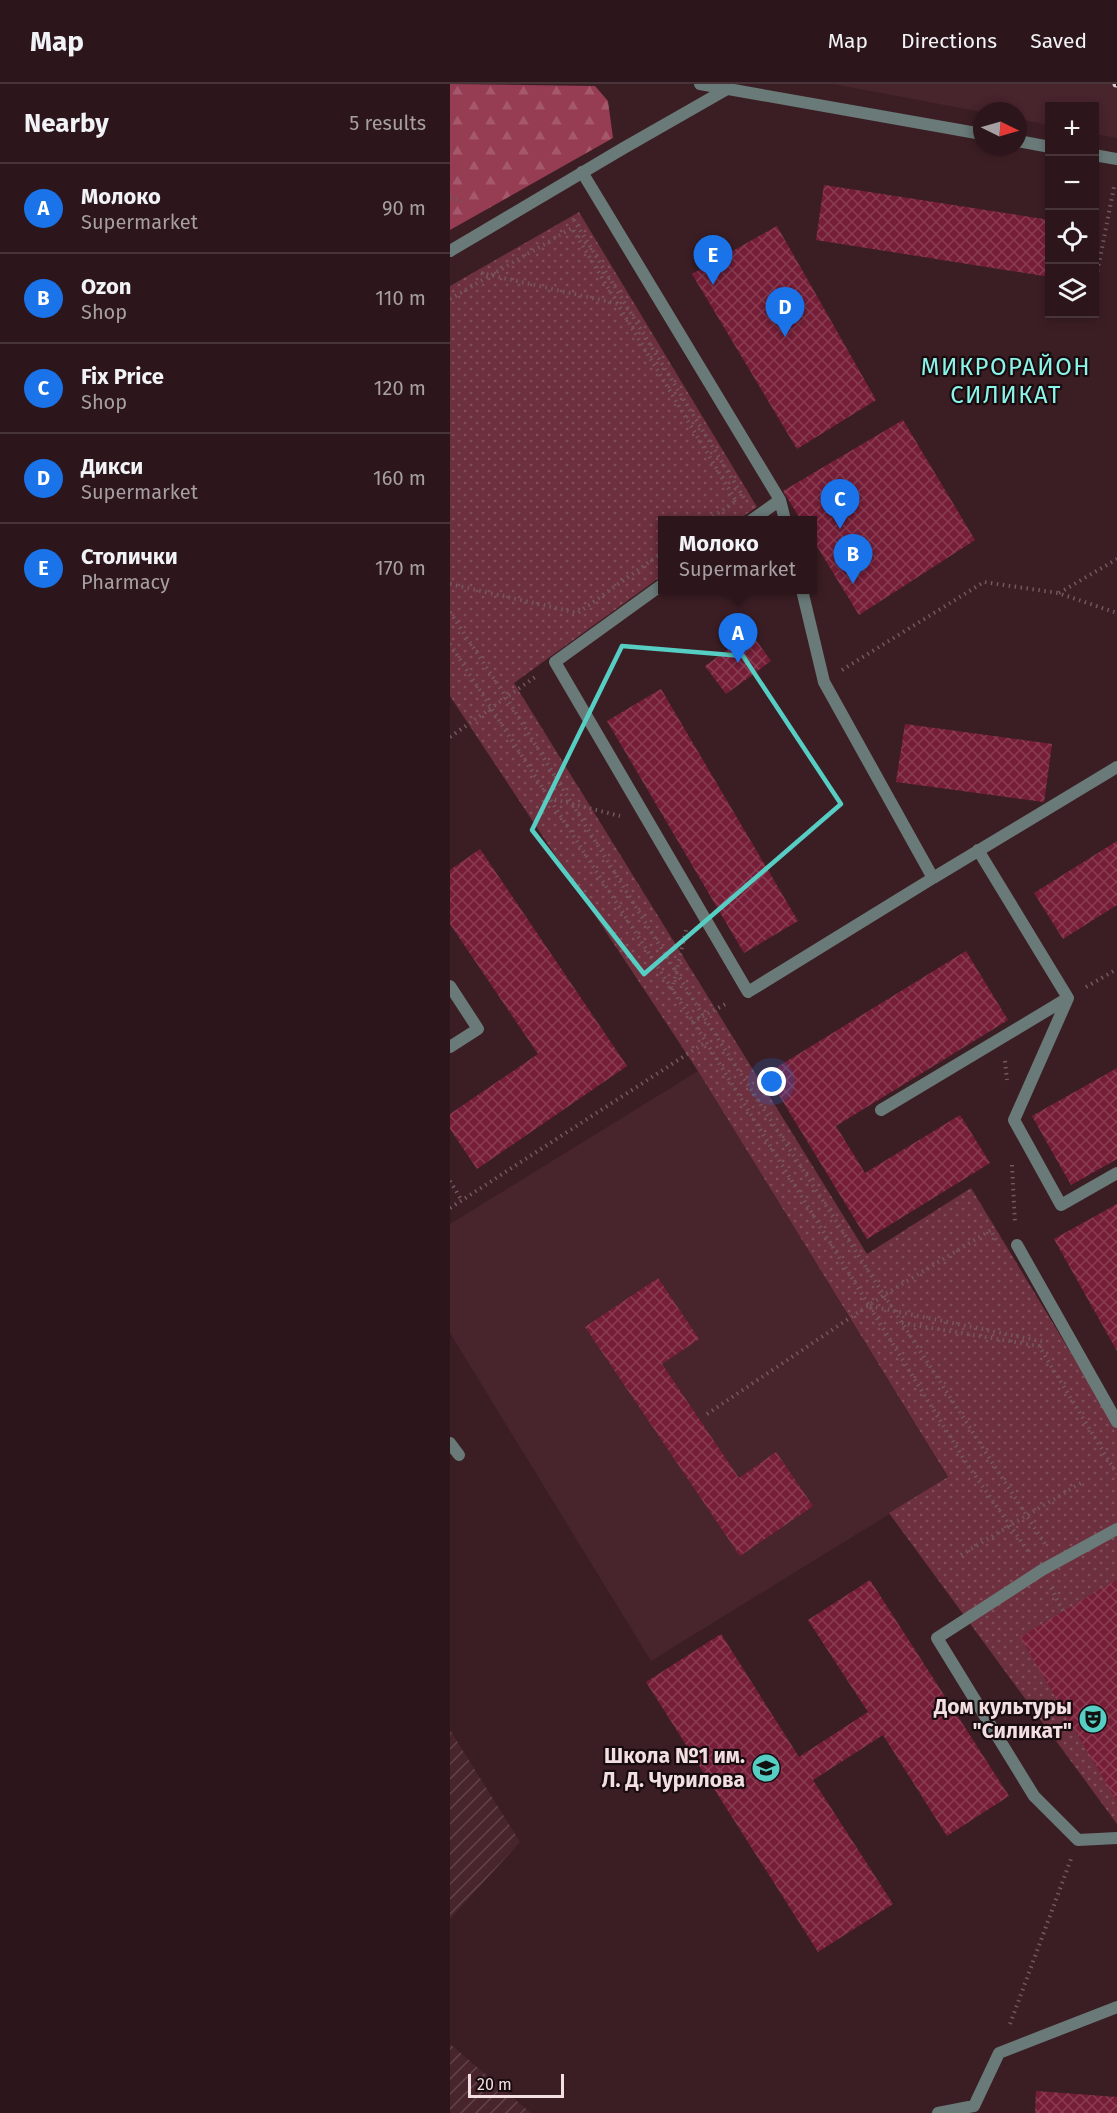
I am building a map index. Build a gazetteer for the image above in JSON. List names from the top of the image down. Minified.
{"districts":["МИКРОРАЙОН СИЛИКАТ"],"places":{"theatre":["Дом культуры \"Силикат\""],"school or university":["Школа №1 им. Л. Д. Чурилова"]},"scale_bar":"20 m","north":"right","page":{"header":"Map","nav":["Map","Directions","Saved"],"heading":["Nearby","5 results"],"map_buttons":["+","−"],"list":[{"mark":"A","name":"Молоко","note":"Supermarket","value":"90 m"},{"mark":"B","name":"Ozon","note":"Shop","value":"110 m"},{"mark":"C","name":"Fix Price","note":"Shop","value":"120 m"},{"mark":"D","name":"Дикси","note":"Supermarket","value":"160 m"},{"mark":"E","name":"Столички","note":"Pharmacy","value":"170 m"}],"pins":["E","D","C","B","A"],"popup":["Молоко","Supermarket"],"scale":"20 m"}}
